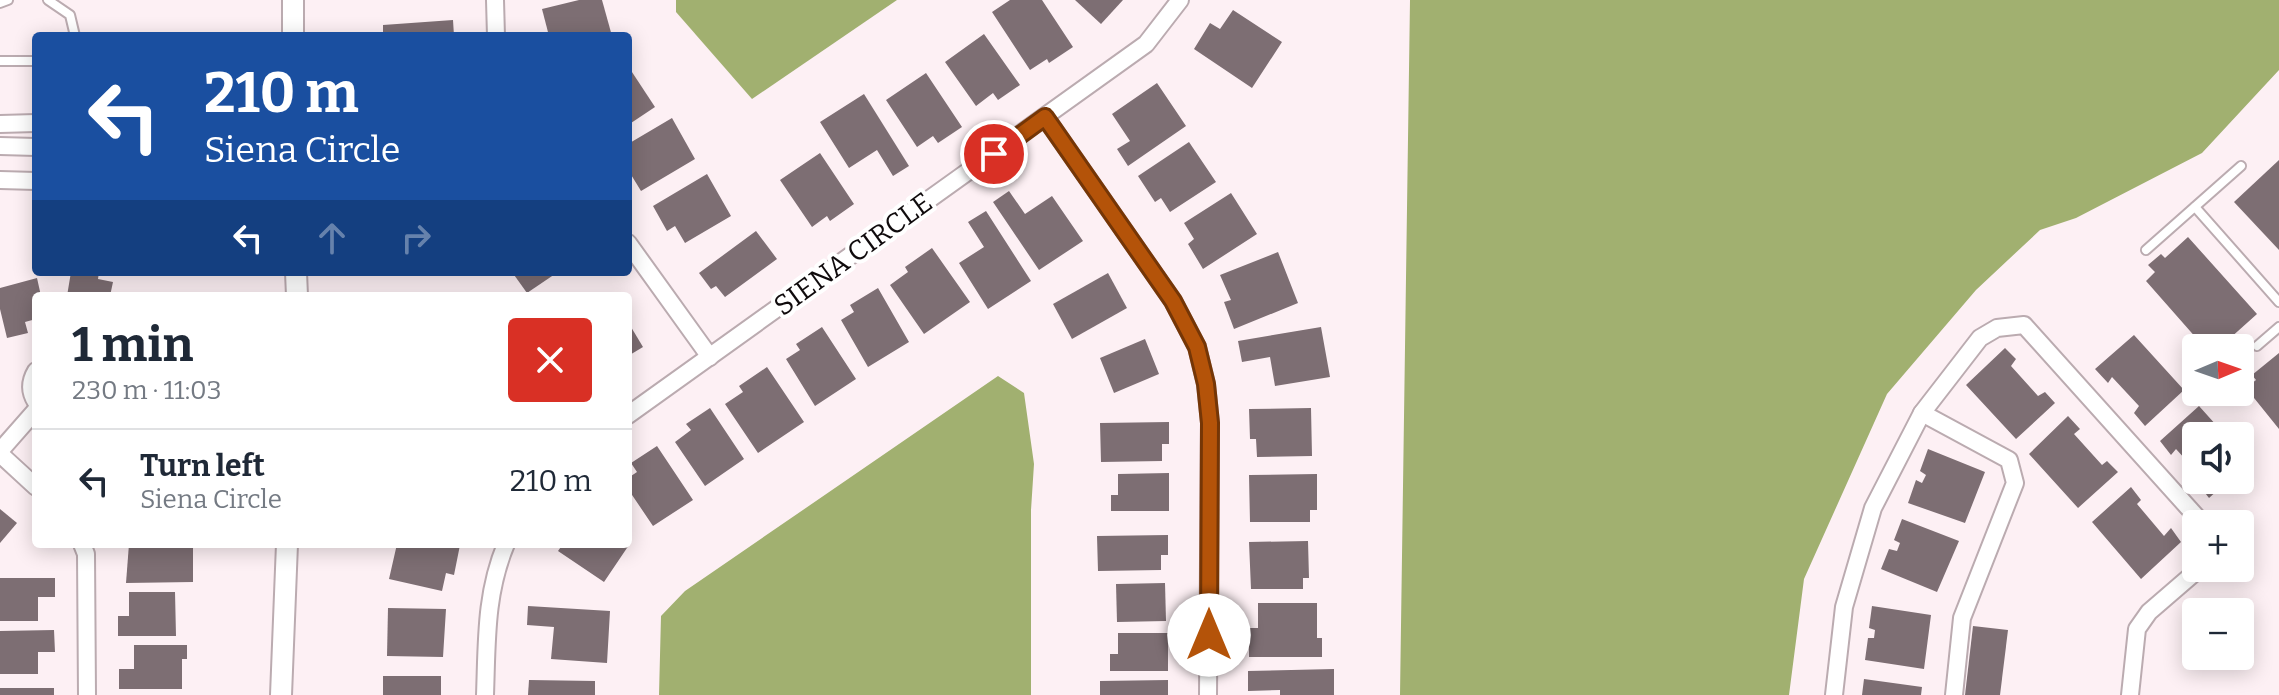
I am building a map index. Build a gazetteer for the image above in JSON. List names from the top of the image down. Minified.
{"streets":{"street":["SIENA CIRCLE"]},"north":"right","page":{"turn":["210 m","Siena Circle"],"heading":["1 min","230 m · 11:03"],"map_buttons":["+","−"],"list":[{"name":"Turn left","note":"Siena Circle","value":"210 m"}]}}
